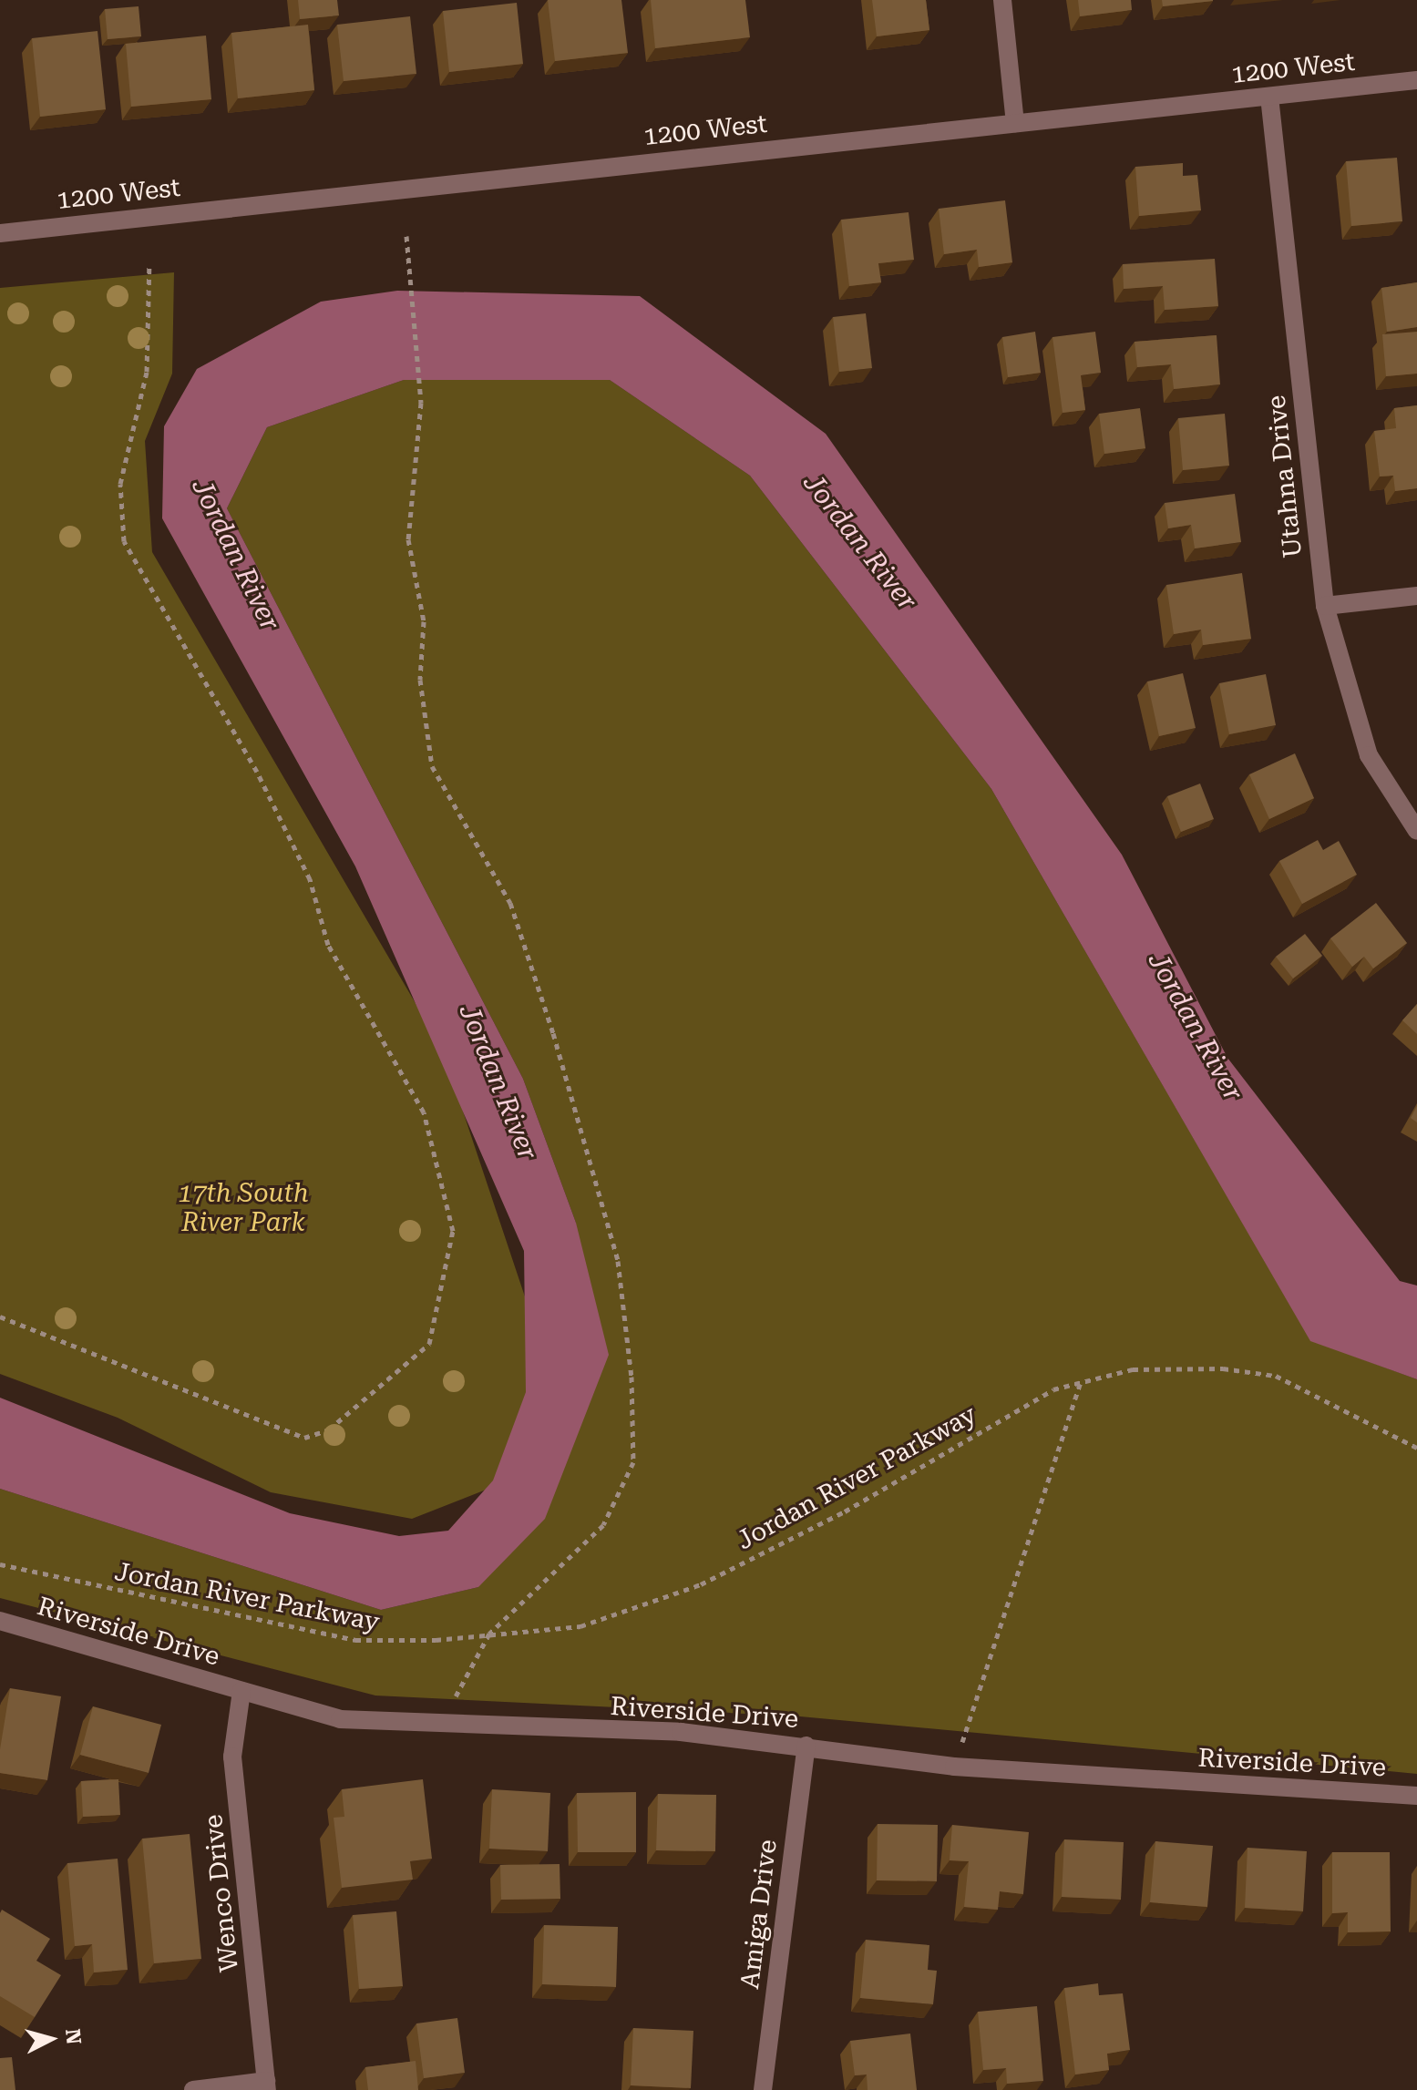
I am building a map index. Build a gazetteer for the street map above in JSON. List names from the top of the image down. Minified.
{"streets":{"street":["1200 West","Utahna Drive","Riverside Drive","Wenco Drive","Amiga Drive"],"path":["Jordan River Parkway"]},"crossings":[["1200 West","Utahna Drive"],["Riverside Drive","Wenco Drive"],["Riverside Drive","Amiga Drive"]],"water":["Jordan River"],"parks":["17th South River Park"],"north":"right"}
